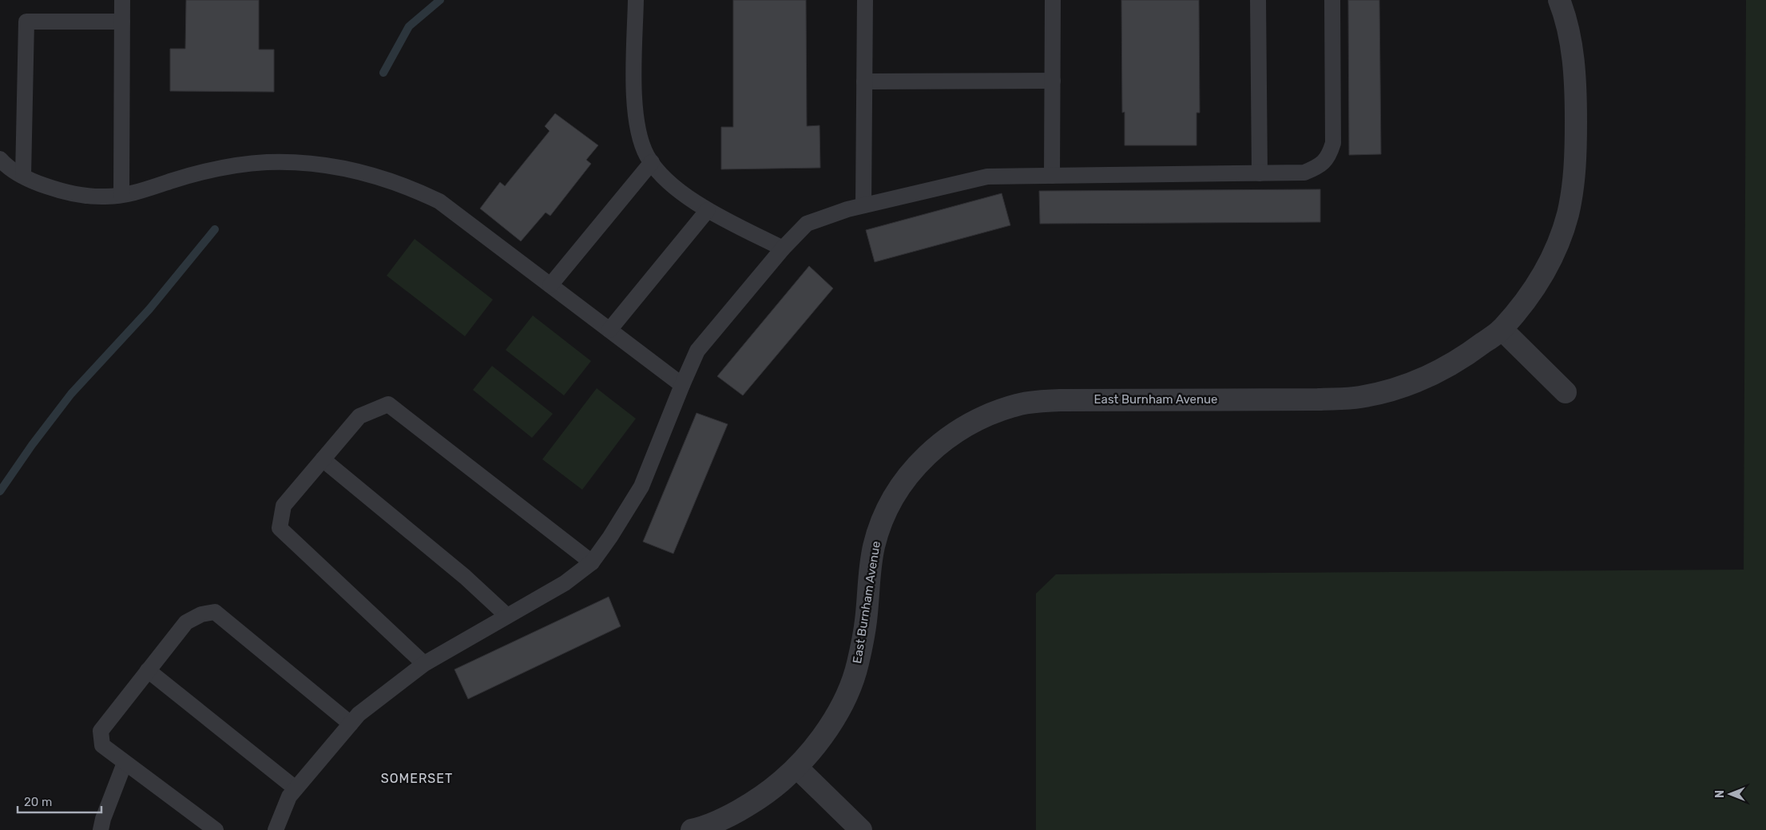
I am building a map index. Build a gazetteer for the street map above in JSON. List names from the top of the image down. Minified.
{"streets":{"street":["East Burnham Avenue"]},"districts":["SOMERSET"],"scale_bar":"20 m","north":"left"}
